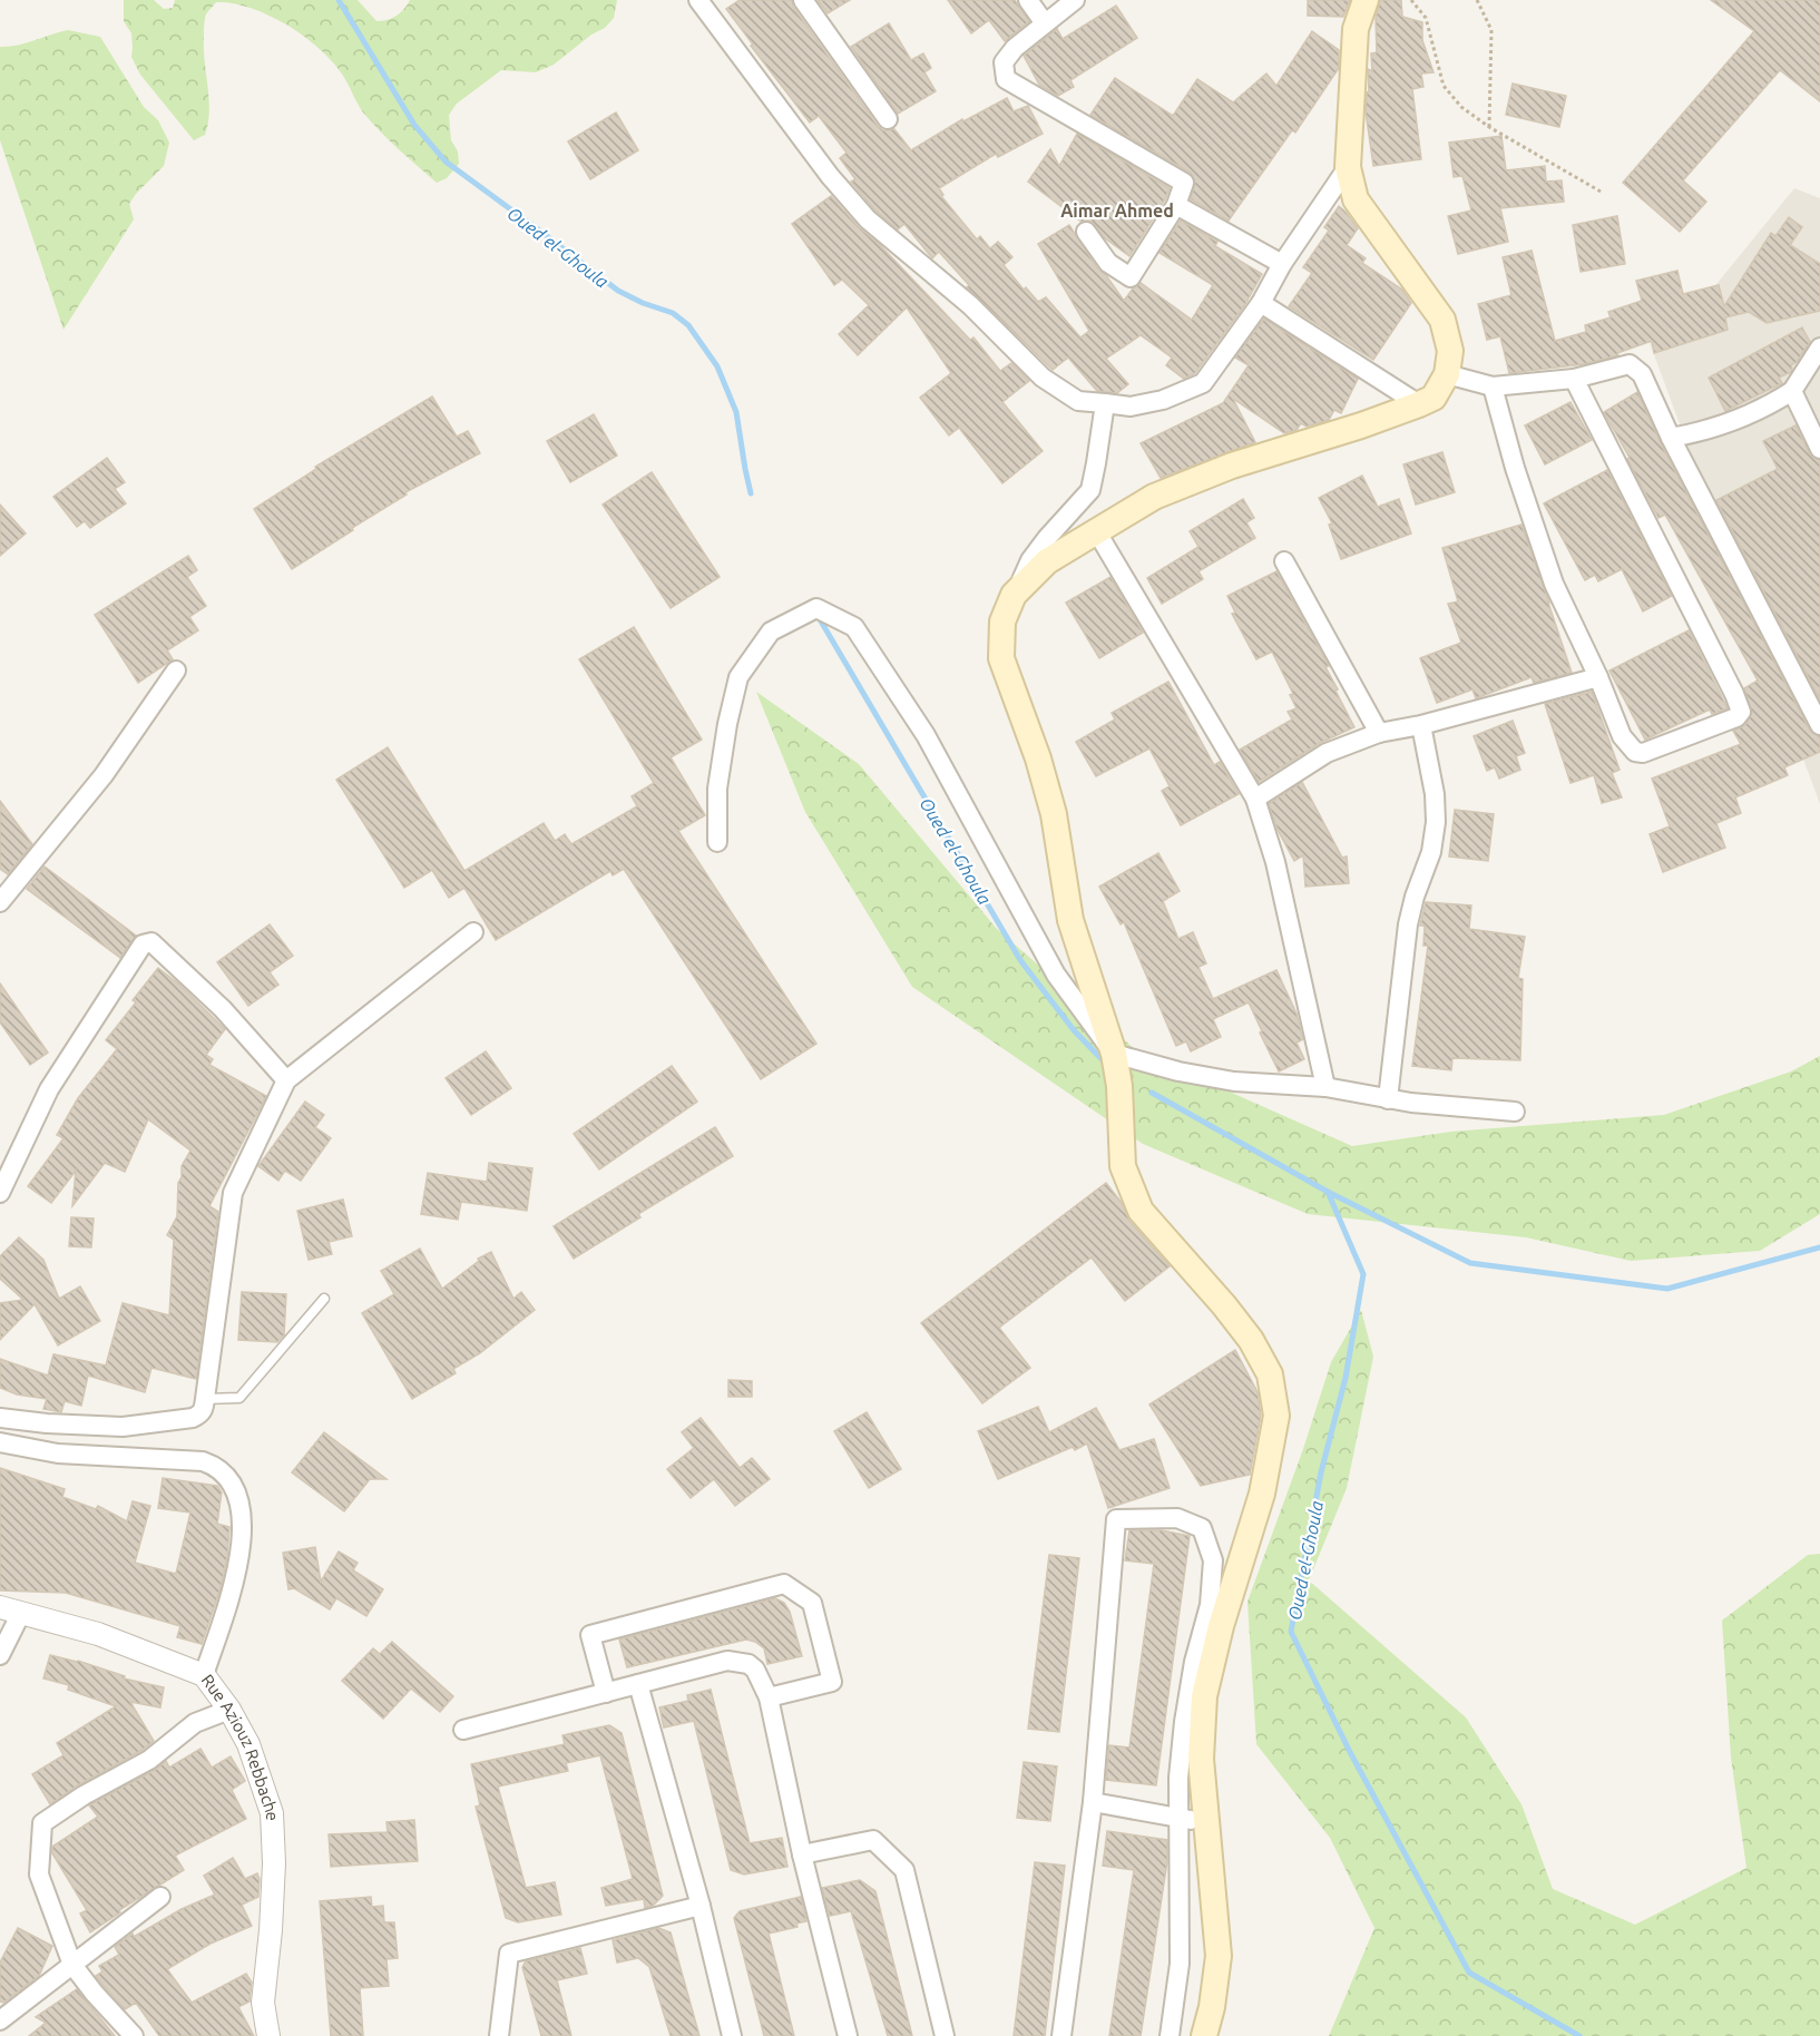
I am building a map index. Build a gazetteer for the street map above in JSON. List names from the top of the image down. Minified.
{"streets":{"street":["Rue Aziouz Rebbache"]},"districts":["Aimar Ahmed"],"water":["Oued el-Ghoula"]}
